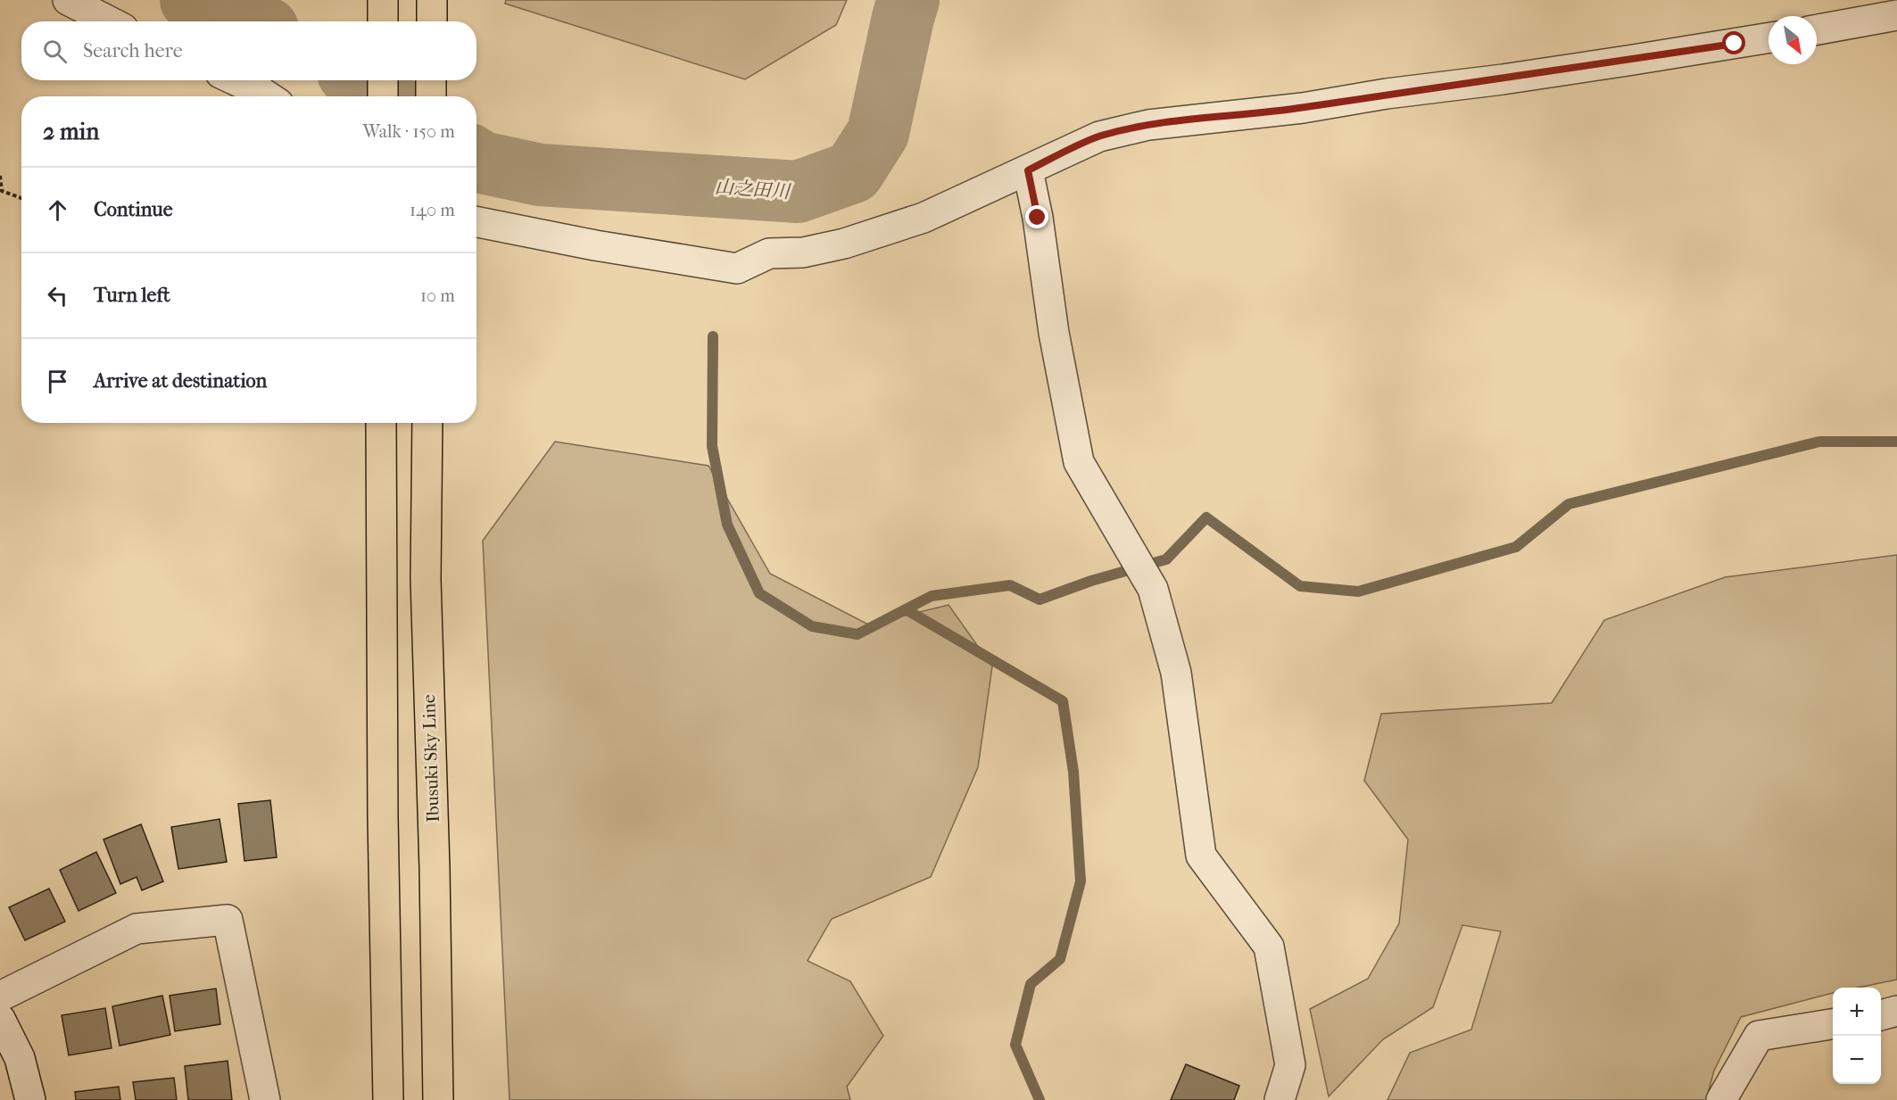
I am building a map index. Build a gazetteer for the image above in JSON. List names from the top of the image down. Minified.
{"streets":{"main road":["Ibusuki Sky Line"]},"water":["山之田川"],"north":"bottom right","page":{"search":"Search here","heading":["2 min","Walk · 150 m"],"list":[["Continue","140 m"],["Turn left","10 m"],"Arrive at destination"],"map_buttons":["+","−"]}}
